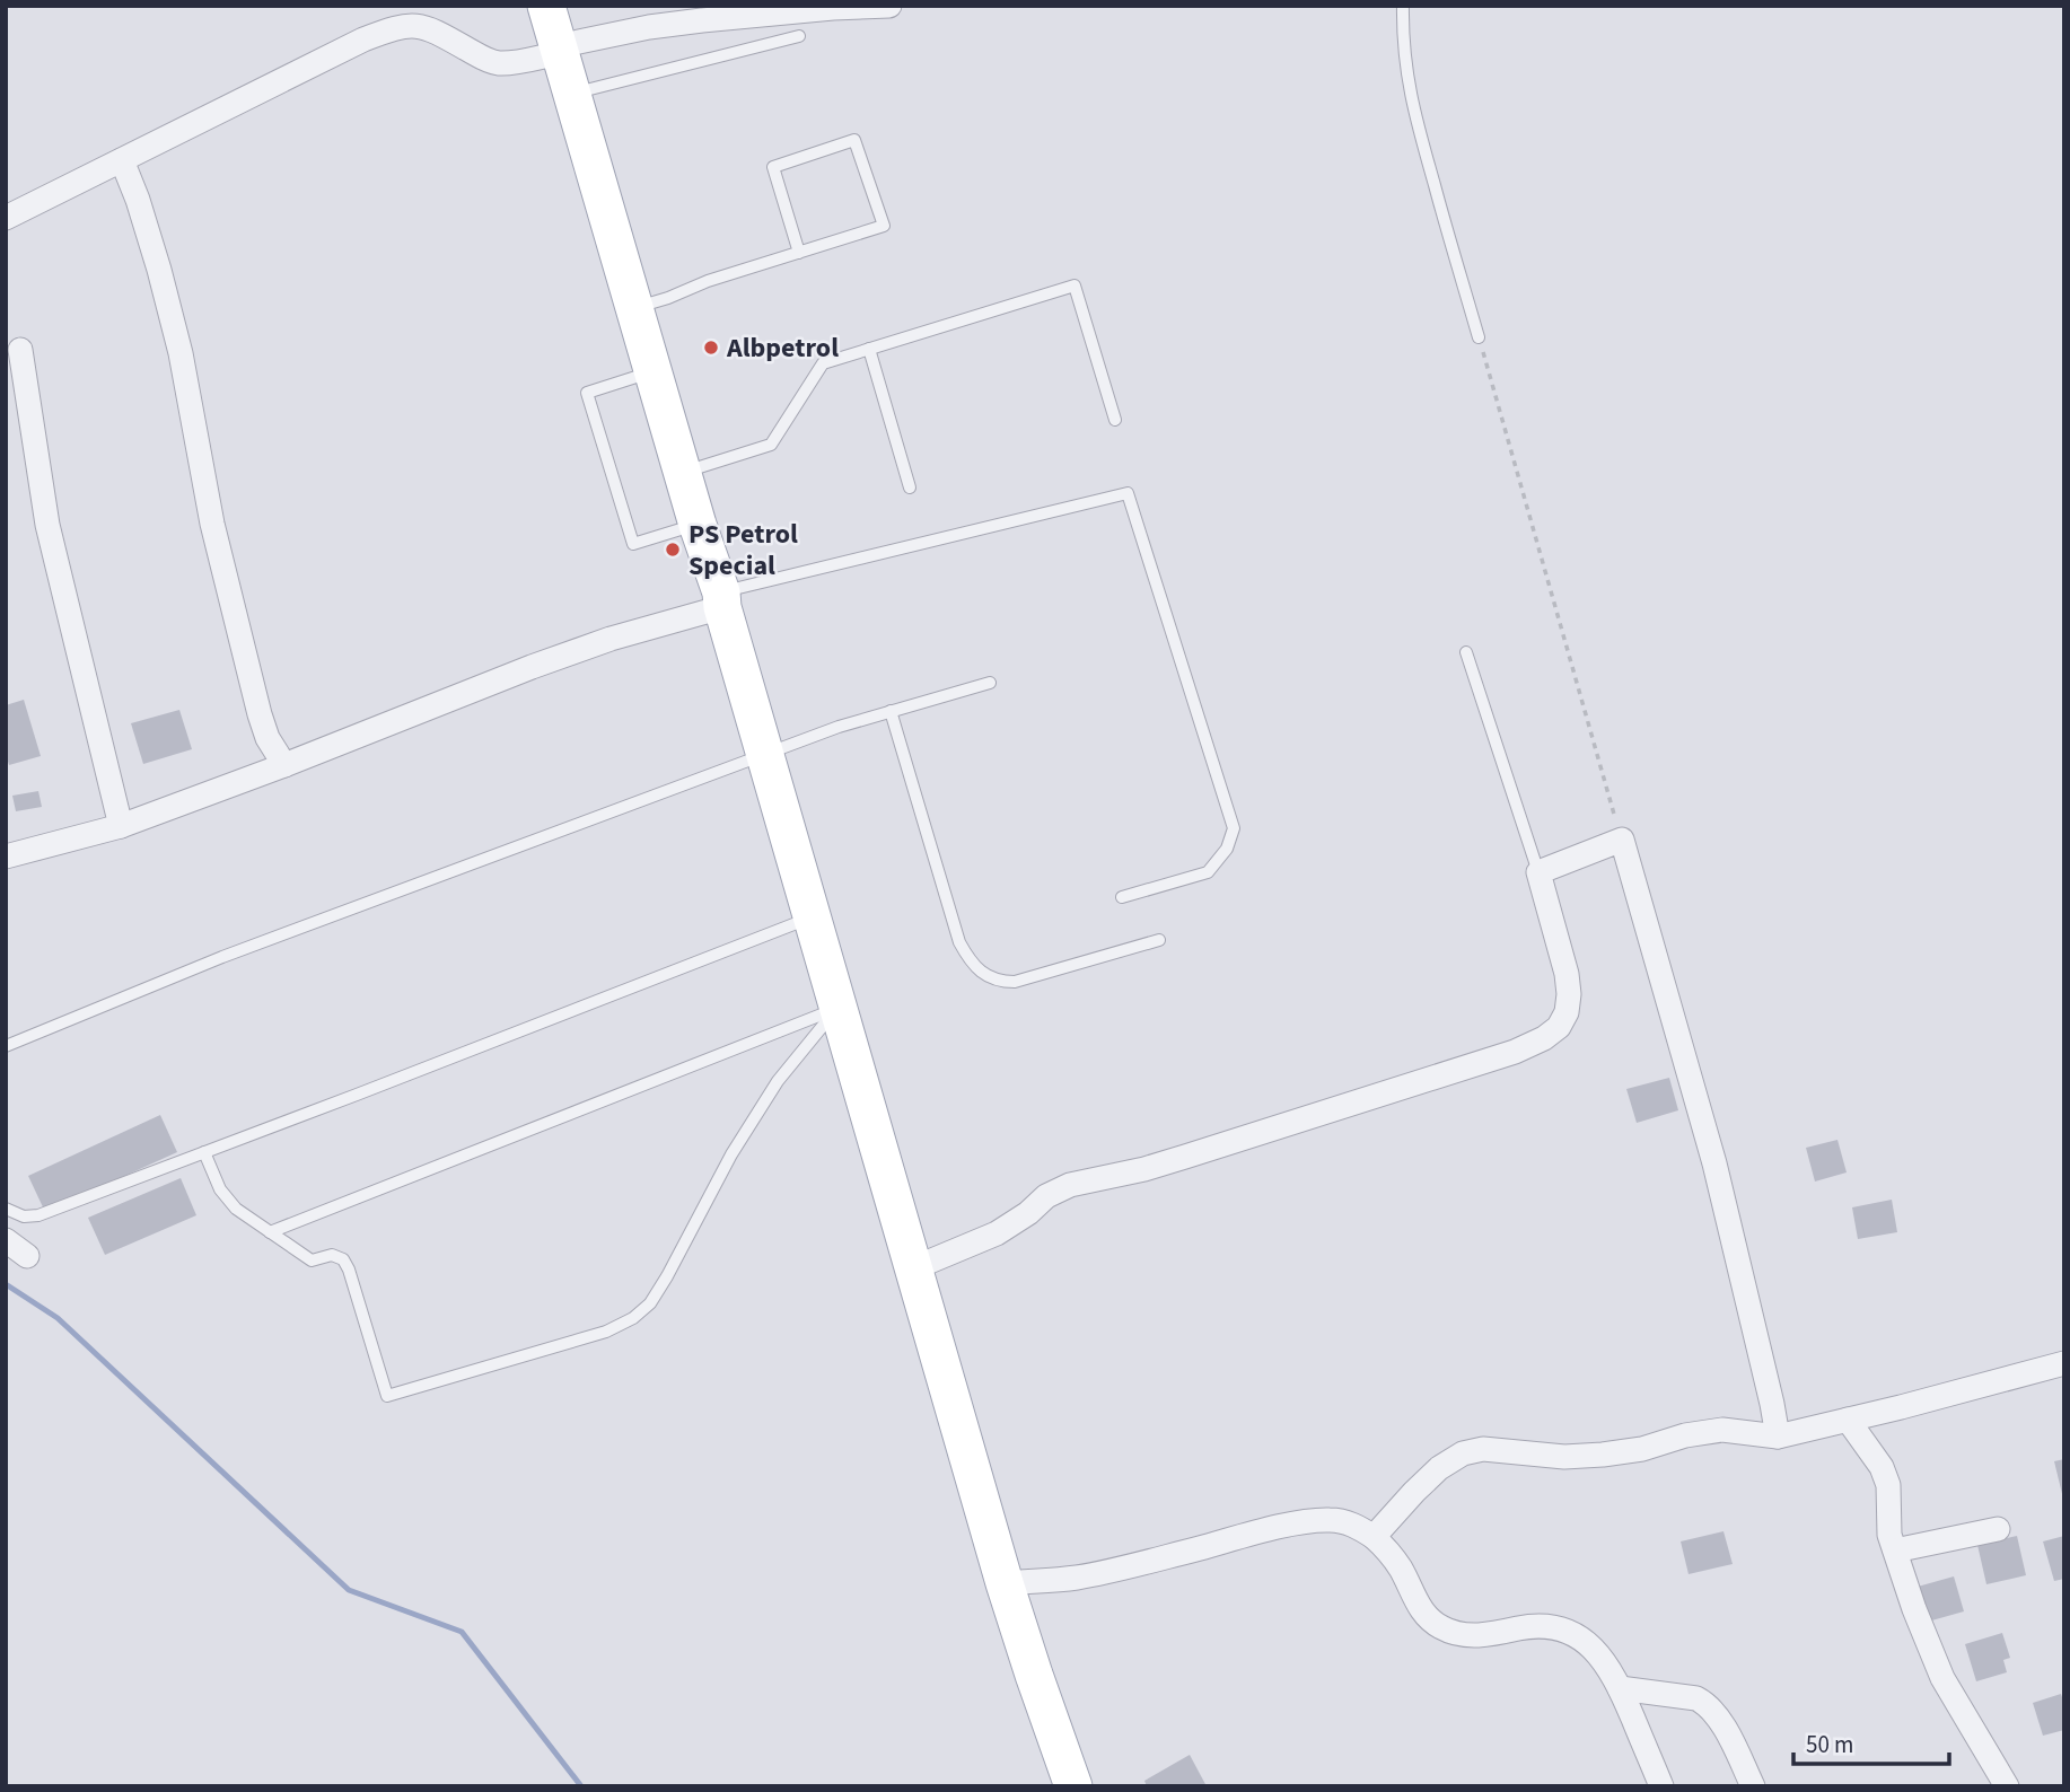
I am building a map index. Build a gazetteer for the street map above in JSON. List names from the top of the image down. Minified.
{"places":["Albpetrol","PS Petrol Special"],"scale_bar":"50 m"}
